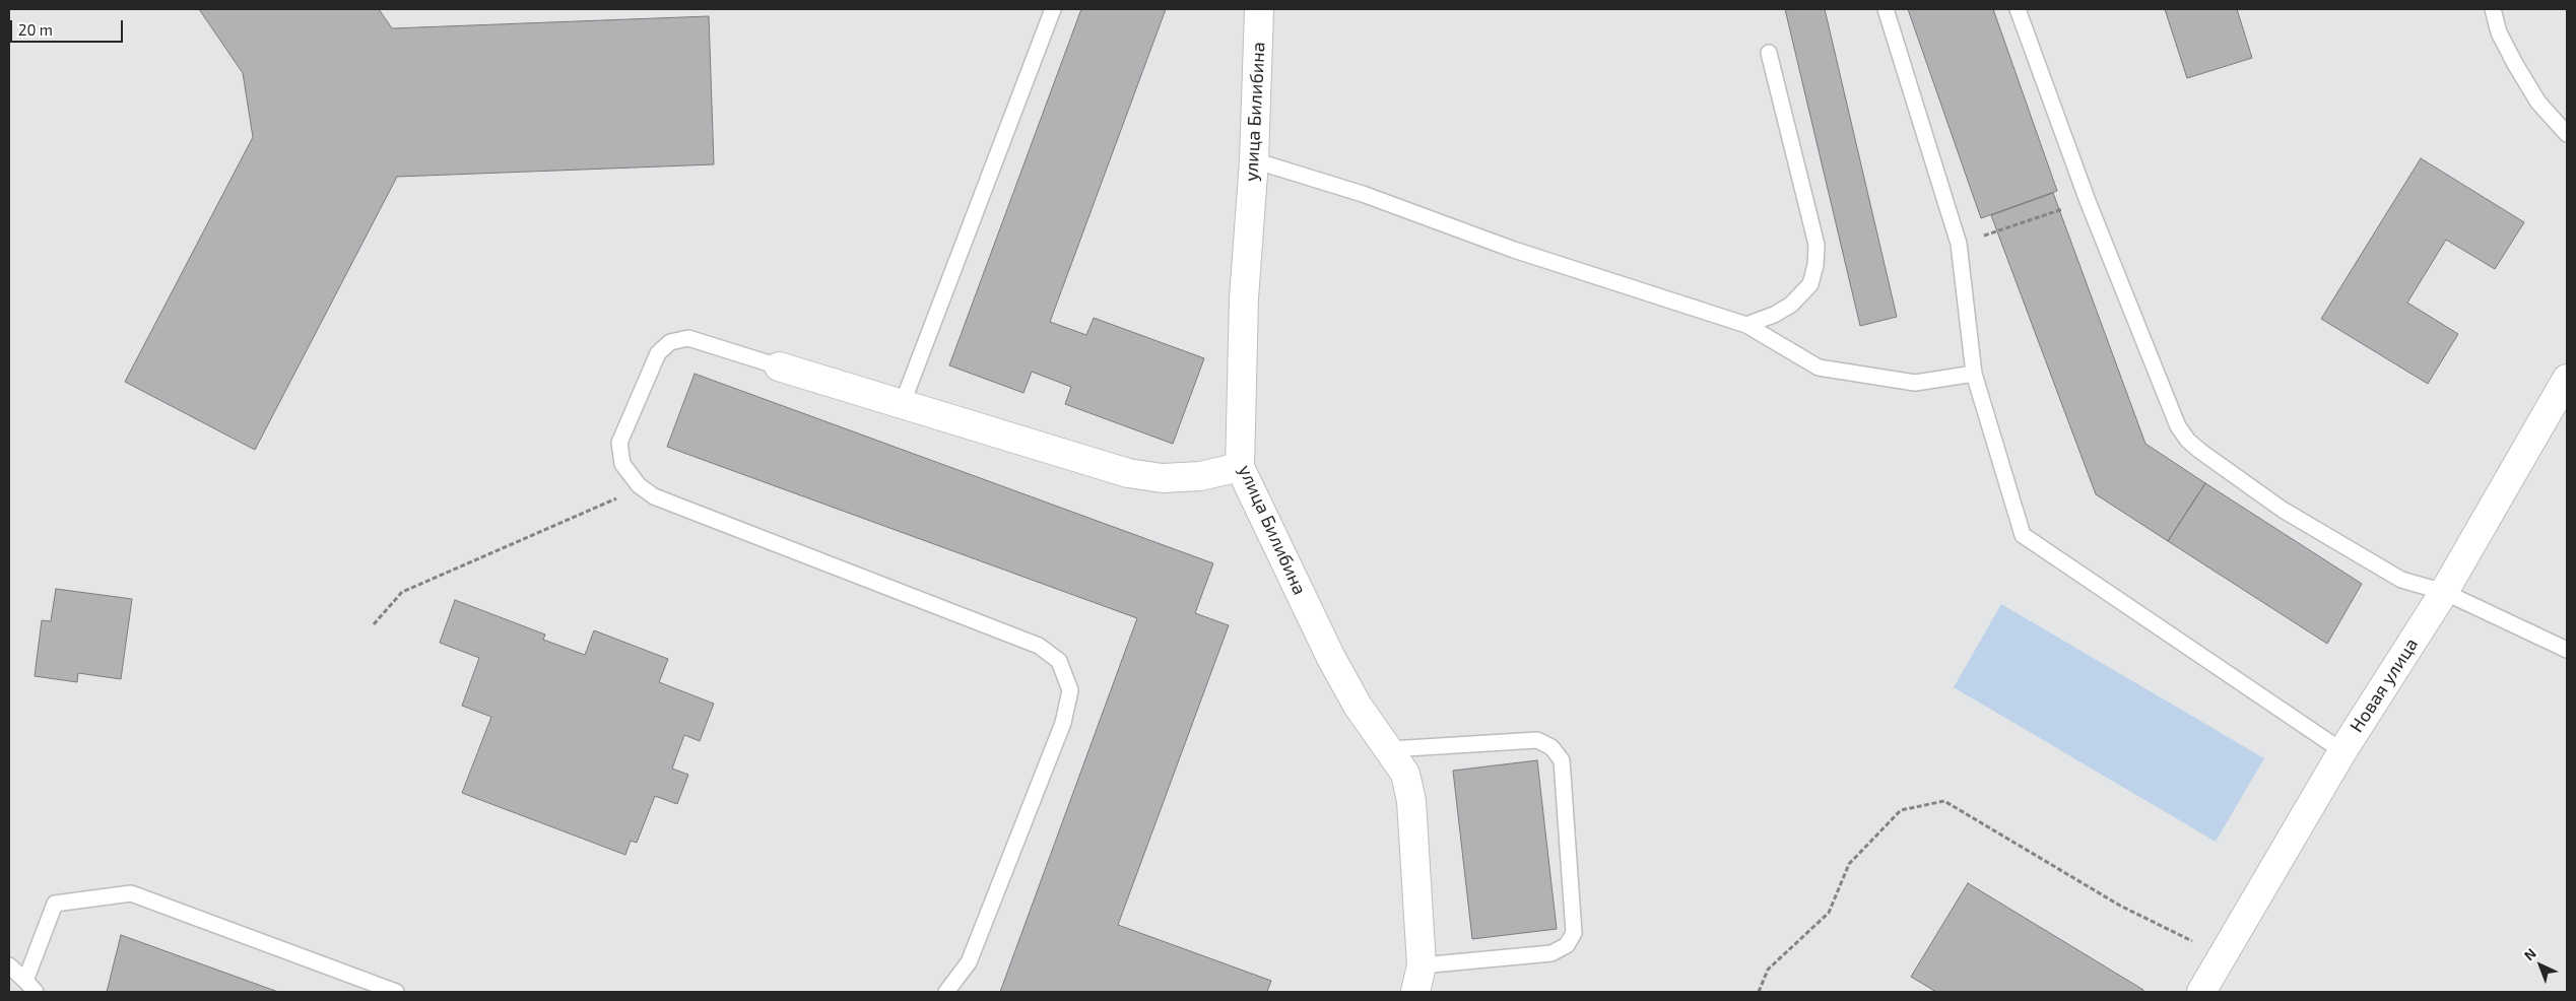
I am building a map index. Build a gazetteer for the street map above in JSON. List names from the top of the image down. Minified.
{"streets":{"street":["улица Билибина","Новая улица"]},"scale_bar":"20 m","north":"top left"}
